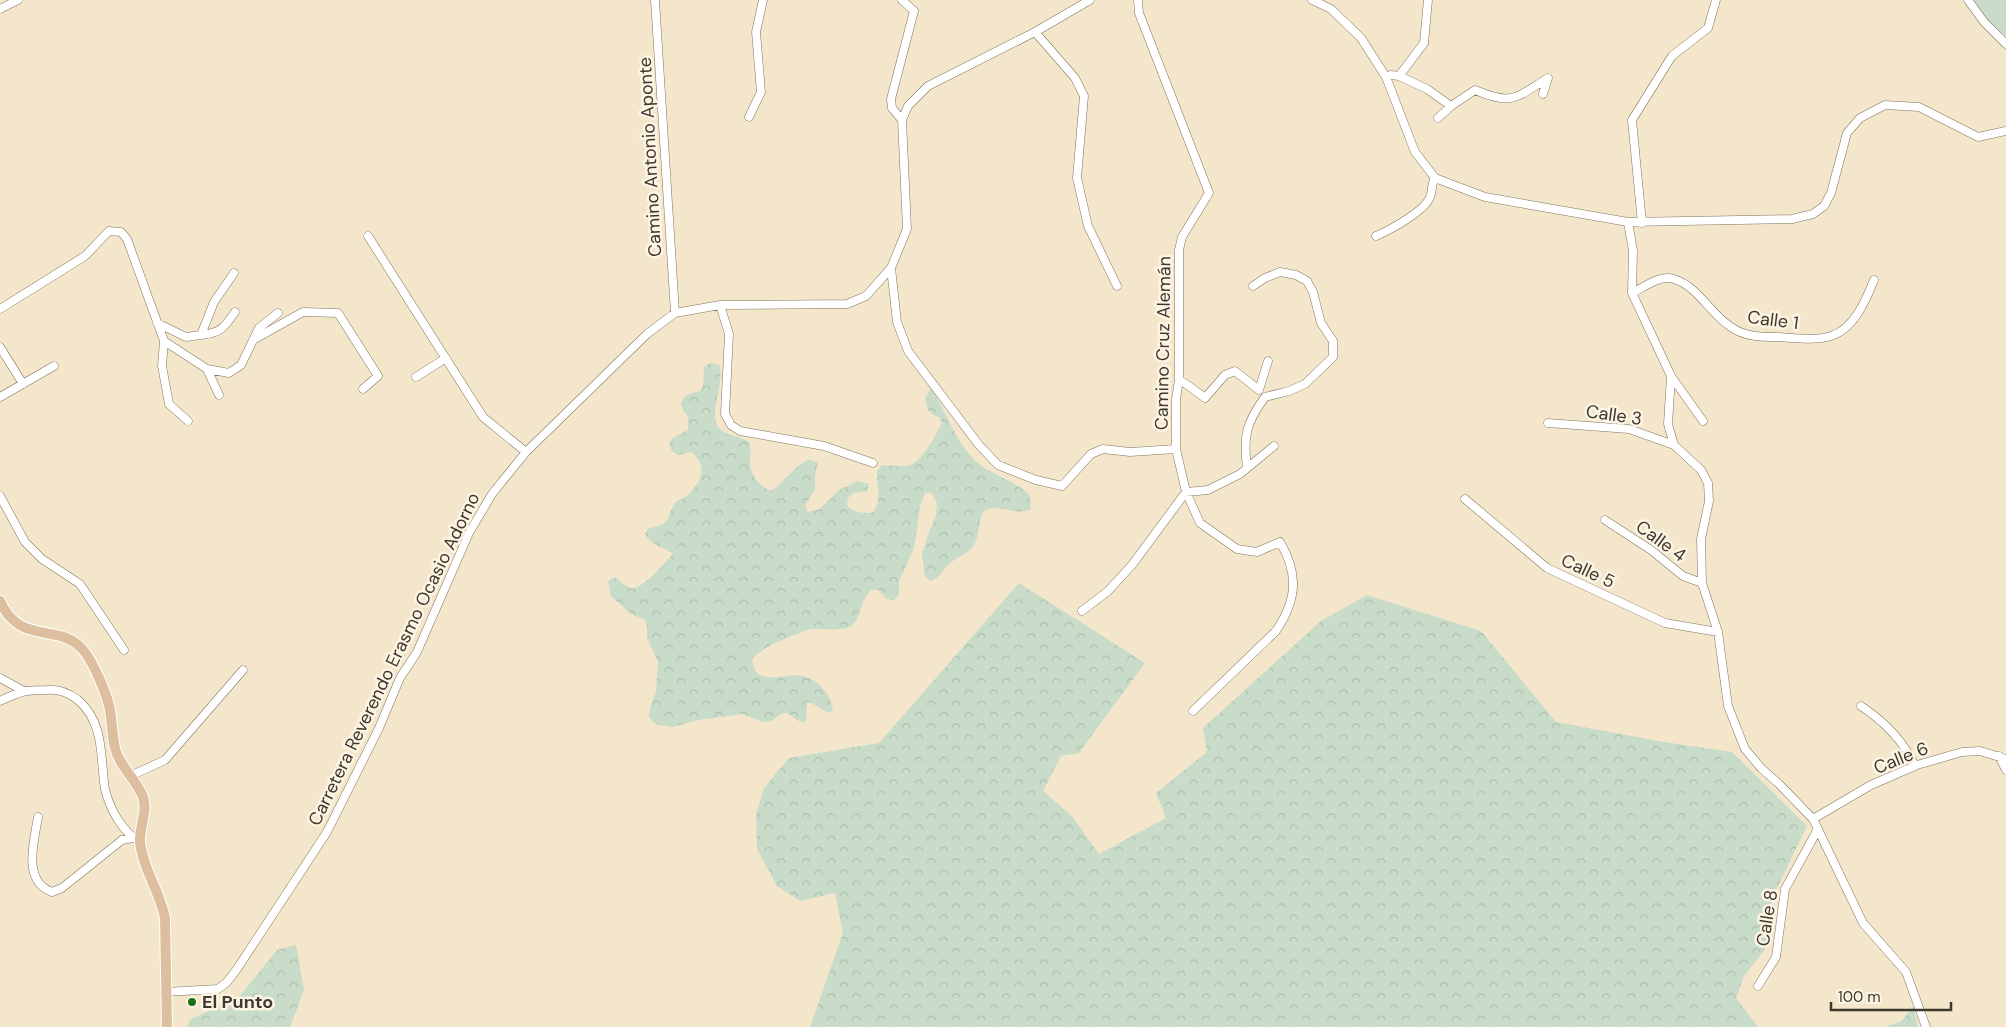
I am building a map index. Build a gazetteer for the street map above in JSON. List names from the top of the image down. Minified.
{"streets":{"street":["Camino Antonio Aponte","Calle 1","Camino Cruz Alemán","Calle 3","Calle 4","Calle 5","Carretera Reverendo Erasmo Ocasio Adorno","Calle 6","Calle 8"]},"crossings":[["Camino Antonio Aponte","Carretera Reverendo Erasmo Ocasio Adorno"]],"places":["El Punto"],"scale_bar":"100 m"}
